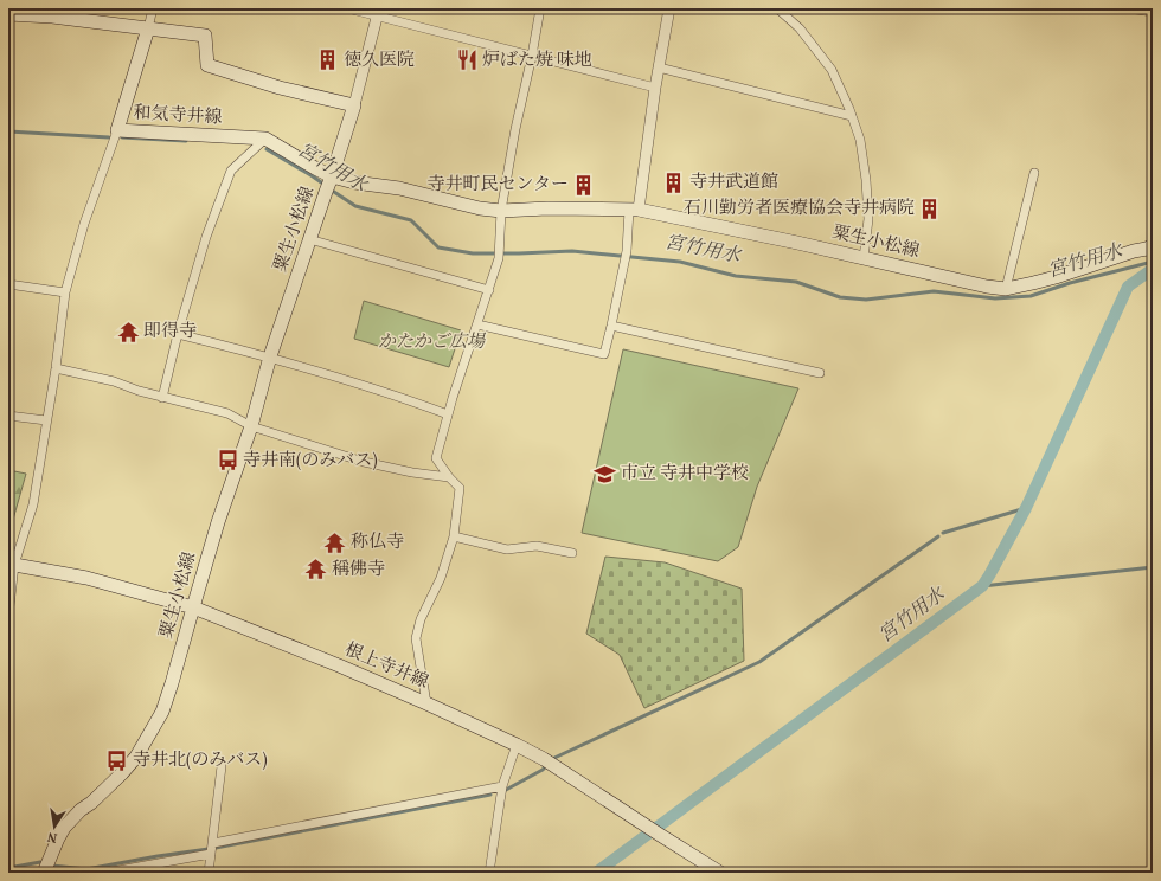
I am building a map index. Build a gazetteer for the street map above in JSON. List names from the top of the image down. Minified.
{"streets":{"main road":["和気寺井線","粟生小松線","根上寺井線"]},"crossings":[["和気寺井線","粟生小松線"],["粟生小松線","根上寺井線"]],"water":["宮竹用水"],"parks":["かたかご広場"],"places":{"building":["徳久医院","寺井武道館","寺井町民センター","石川勤労者医療協会寺井病院"],"restaurant":["炉ばた焼 味地"],"temple":["即得寺","称仏寺","稱佛寺"],"bus stop":["寺井南(のみバス)","寺井北(のみバス)"],"school or university":["市立 寺井中学校"]},"north":"bottom"}
